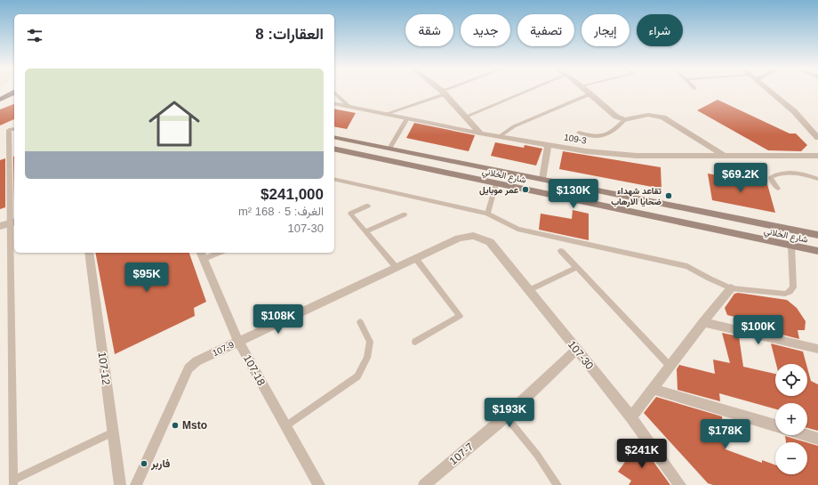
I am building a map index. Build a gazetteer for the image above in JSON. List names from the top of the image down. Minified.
{"streets":{"main road":["شارع الخلاني"],"street":["109-3","107-9","107-30","107-12","107-18","107-7"]},"crossings":[["107-9","107-30"],["107-9","107-18"],["107-30","107-7"]],"places":["عمر موبايل","تقاعد شهداء ضحايا الارهاب","Msto","فاربر"],"page":{"chip":["شراء","إيجار","تصفية","جديد","شقة"],"heading":"العقارات: 8","list":[{"name":"$241,000","note":"الغرف: 5 · 168 m² · 107-30"}],"price":["$69.2K","$130K","$95K","$108K","$100K","$193K","$178K","$241K"],"map_buttons":["+","−"]}}
